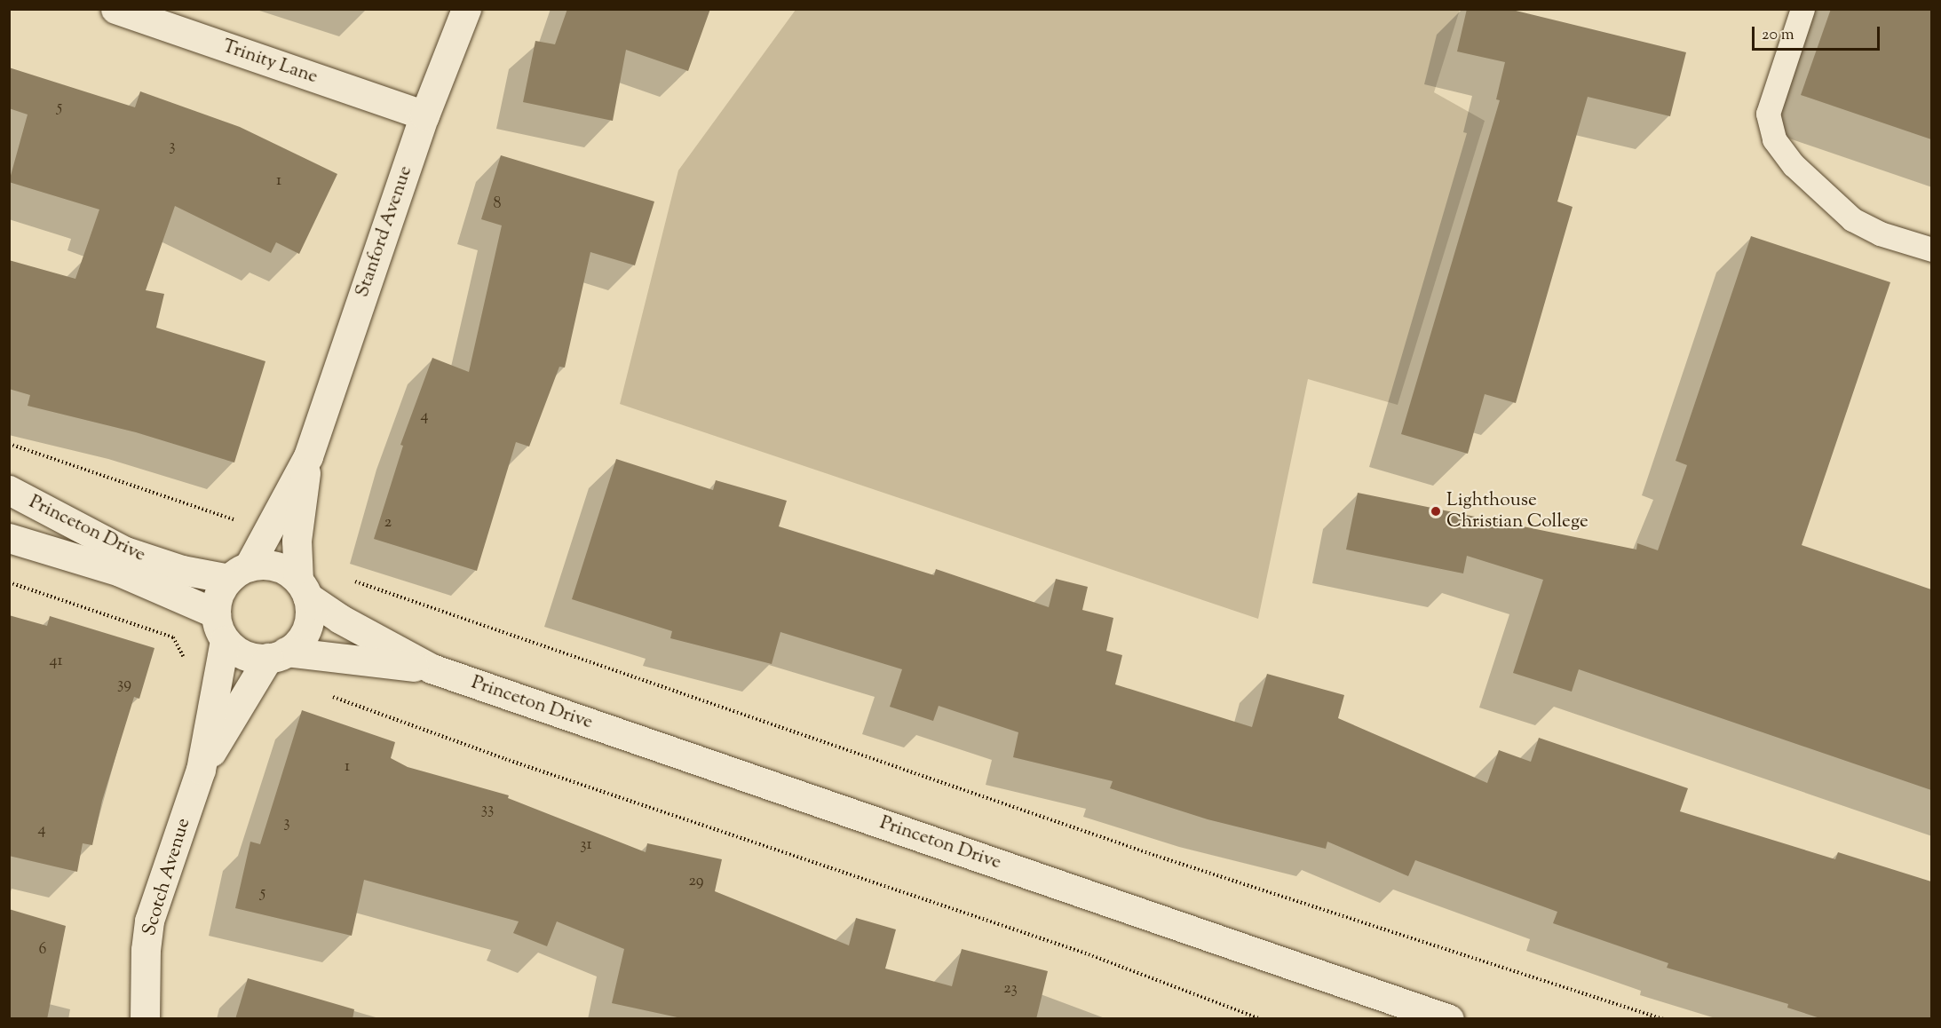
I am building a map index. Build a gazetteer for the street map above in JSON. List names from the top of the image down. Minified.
{"streets":{"street":["Trinity Lane","Stanford Avenue","Princeton Drive","Scotch Avenue"]},"crossings":[["Trinity Lane","Stanford Avenue"],["Stanford Avenue","Princeton Drive"],["Stanford Avenue","Scotch Avenue"],["Princeton Drive","Scotch Avenue"]],"places":["Lighthouse Christian College"],"house_numbers":["5","3","1","8","4","2","41","39","1","33","3","4","31","29","5","6","23"],"scale_bar":"20 m"}
